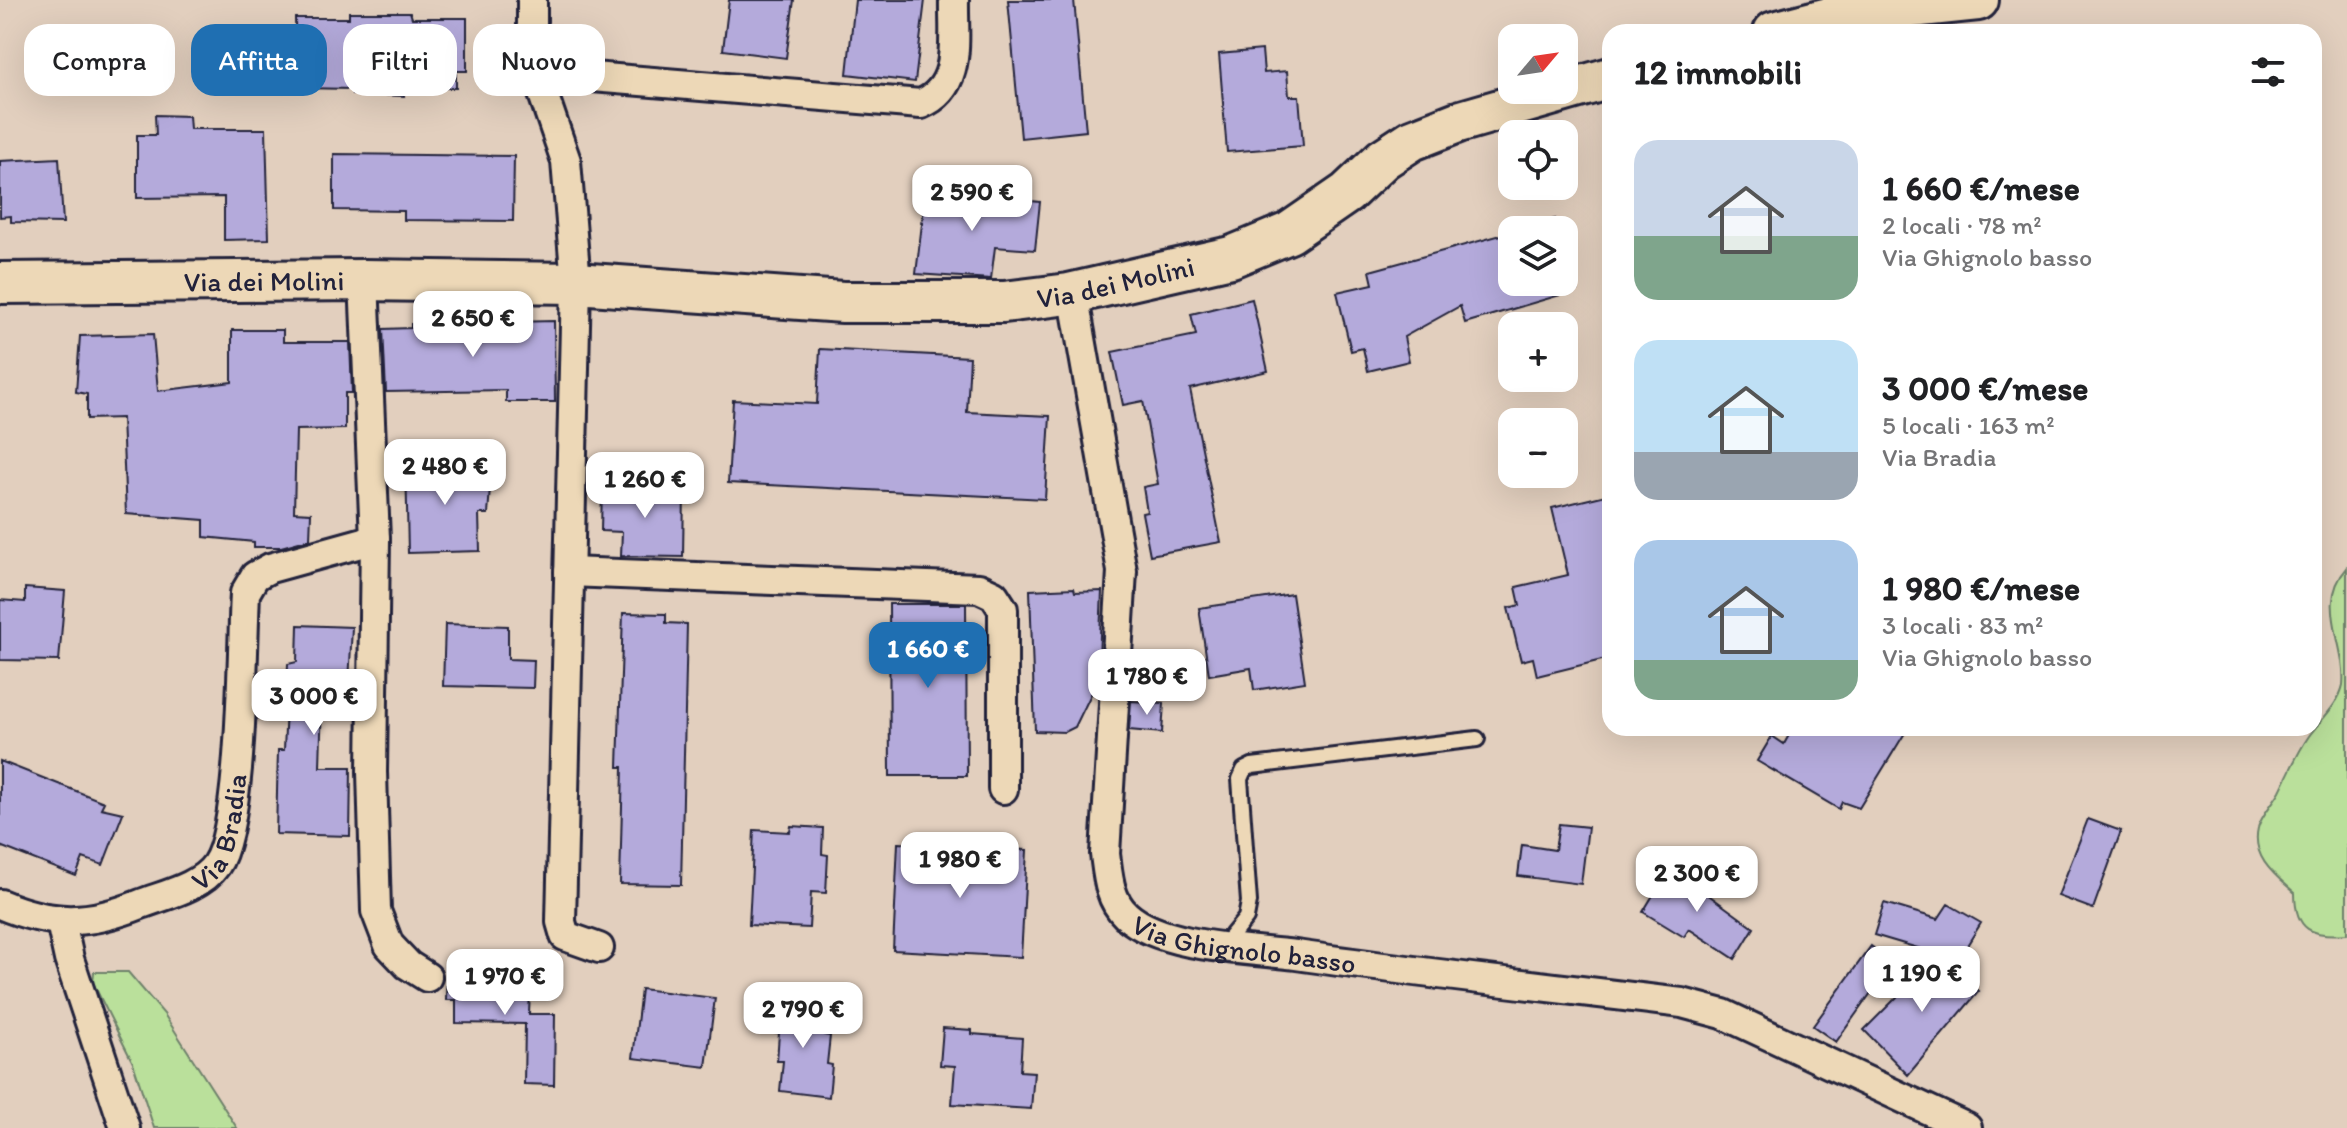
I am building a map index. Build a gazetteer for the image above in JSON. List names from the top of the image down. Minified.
{"streets":{"street":["Via dei Molini","Via Bradia","Via Ghignolo basso"]},"crossings":[["Via dei Molini","Via Ghignolo basso"]],"north":"top right","page":{"map_buttons":["+","−"],"chip":["Compra","Affitta","Filtri","Nuovo"],"heading":"12 immobili","list":[{"name":"1 660 €/mese","note":"2 locali · 78 m² · Via Ghignolo basso"},{"name":"3 000 €/mese","note":"5 locali · 163 m² · Via Bradia"},{"name":"1 980 €/mese","note":"3 locali · 83 m² · Via Ghignolo basso"}],"price":["2 590 €","2 650 €","2 480 €","1 260 €","1 660 €","1 780 €","3 000 €","1 980 €","2 300 €","1 190 €","1 970 €","2 790 €"]}}
